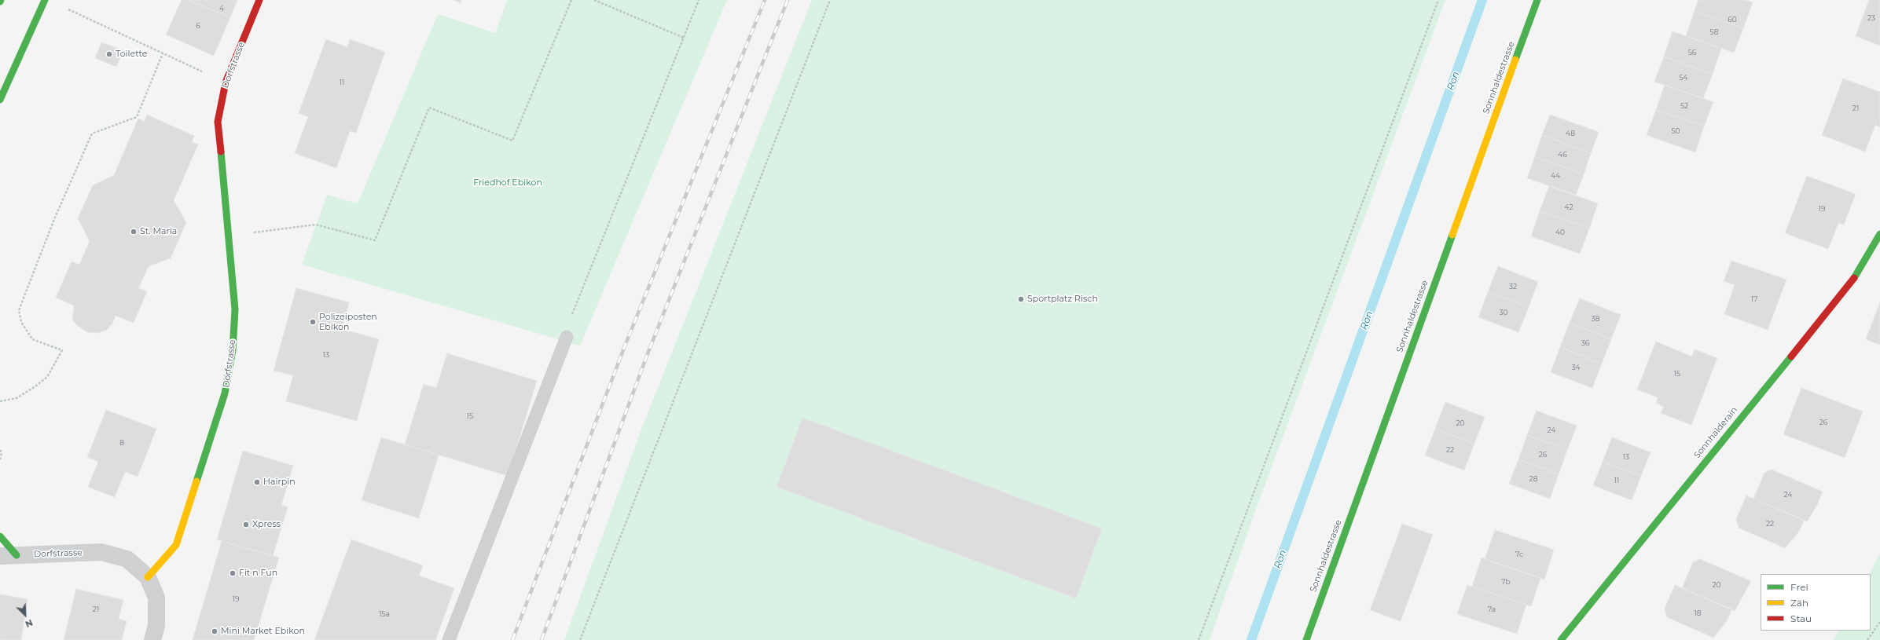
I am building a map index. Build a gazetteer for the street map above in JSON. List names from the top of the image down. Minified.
{"streets":{"street":["Dorfstrasse","Sonnhaldestrasse","Sonnhalderain"]},"water":["Ron"],"parks":["Friedhof Ebikon"],"places":["Toilette","St. Maria","Sportplatz Risch","Polizeiposten Ebikon","Hairpin","Xpress","Fit n Fun","Mini Market Ebikon"],"house_numbers":["4","23","60","6","58","56","54","11","52","21","50","48","46","44","42","19","40","32","17","30","38","36","13","34","15","15","26","20","24","8","22","26","13","28","11","24","22","7c","7b","20","19","21","7a","18","15a"],"legend":["Frei","Zäh","Stau"],"north":"bottom right"}
